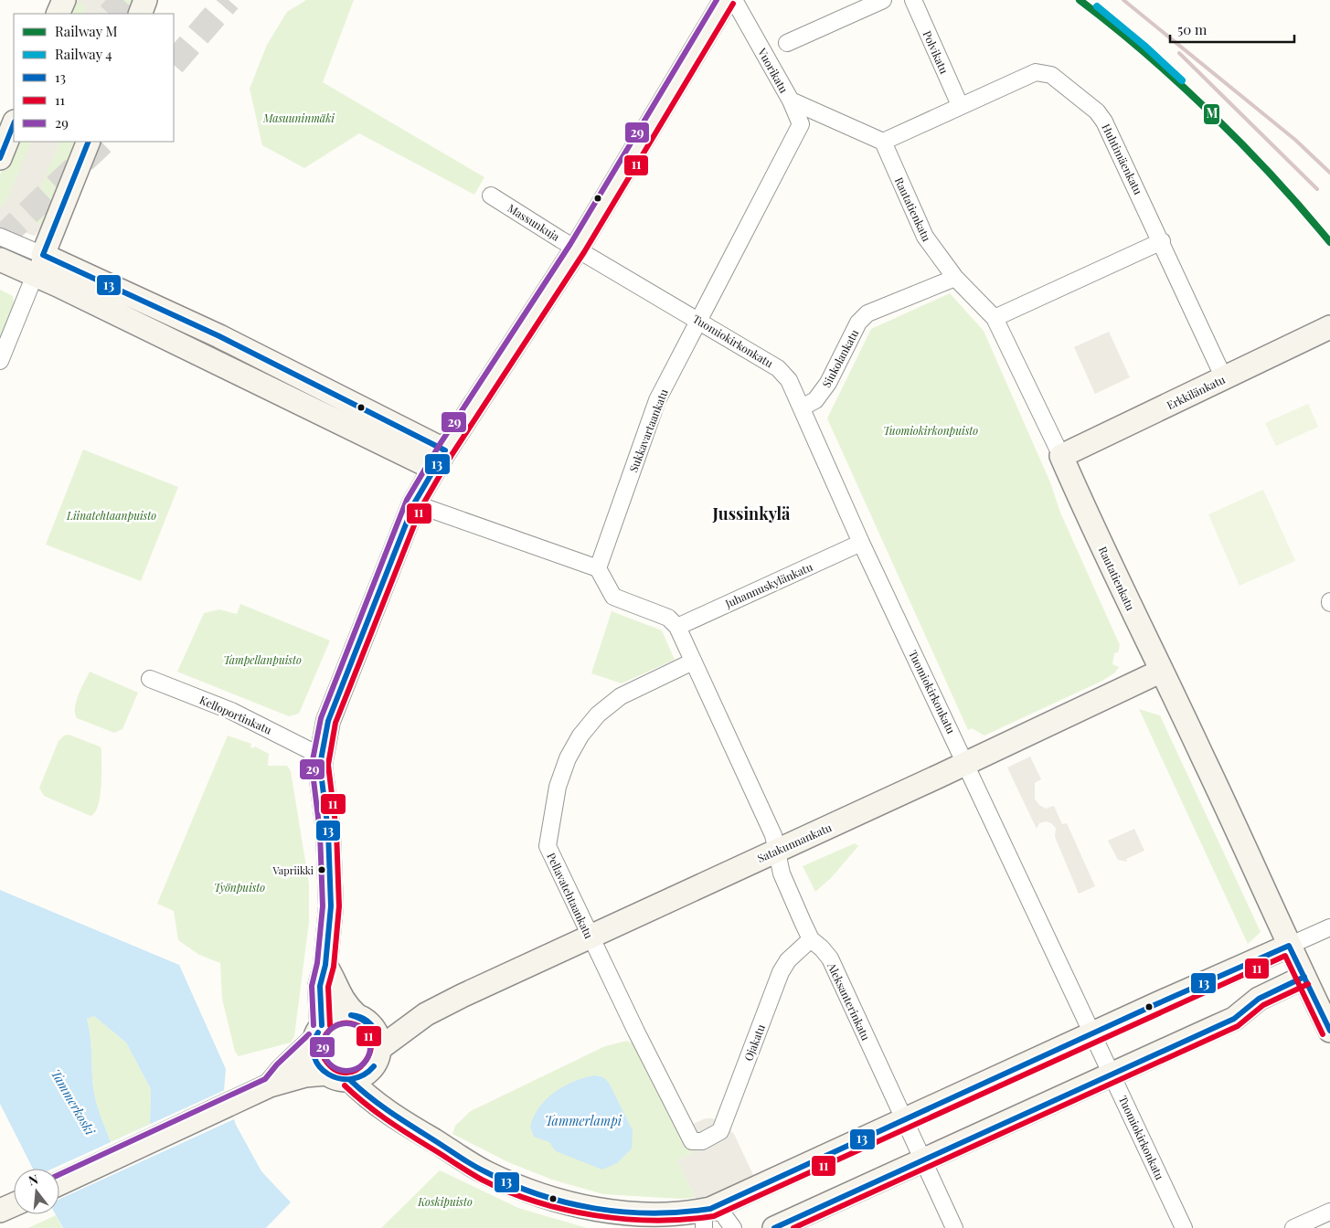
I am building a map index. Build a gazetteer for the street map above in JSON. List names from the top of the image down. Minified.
{"streets":{"main road":["Rautatienkatu","Erkkilänkatu","Satakunnankatu"],"street":["Polvikatu","Vuorikatu","Huhtimäenkatu","Massunkuja","Tuomiokirkonkatu","Siukolankatu","Sukkavartaankatu","Juhannuskylänkatu","Kelloportinkatu","Pellavatehtaankatu","Aleksanterinkatu","Ojakatu"]},"crossings":[["Polvikatu","Huhtimäenkatu"],["Vuorikatu","Huhtimäenkatu"],["Vuorikatu","Rautatienkatu"],["Vuorikatu","Sukkavartaankatu"],["Huhtimäenkatu","Rautatienkatu"],["Huhtimäenkatu","Erkkilänkatu"],["Rautatienkatu","Siukolankatu"],["Rautatienkatu","Erkkilänkatu"],["Rautatienkatu","Satakunnankatu"],["Massunkuja","Tuomiokirkonkatu"],["Tuomiokirkonkatu","Siukolankatu"],["Tuomiokirkonkatu","Sukkavartaankatu"],["Tuomiokirkonkatu","Juhannuskylänkatu"],["Tuomiokirkonkatu","Satakunnankatu"],["Juhannuskylänkatu","Aleksanterinkatu"],["Satakunnankatu","Pellavatehtaankatu"],["Satakunnankatu","Aleksanterinkatu"],["Pellavatehtaankatu","Aleksanterinkatu"],["Pellavatehtaankatu","Ojakatu"],["Aleksanterinkatu","Ojakatu"]],"districts":["Jussinkylä"],"water":["Tammerkoski","Tammerlampi"],"parks":["Masuuninmäki","Tuomiokirkonpuisto","Liinatehtaanpuisto","Tampellanpuisto","Työnpuisto","Koskipuisto"],"places":["Vapriikki"],"lines":["rail line M","transit line 29","transit line 11","rail line 4","transit line 13"],"legend":["Railway M","Railway 4","13","11","29"],"scale_bar":"50 m","north":"top"}
